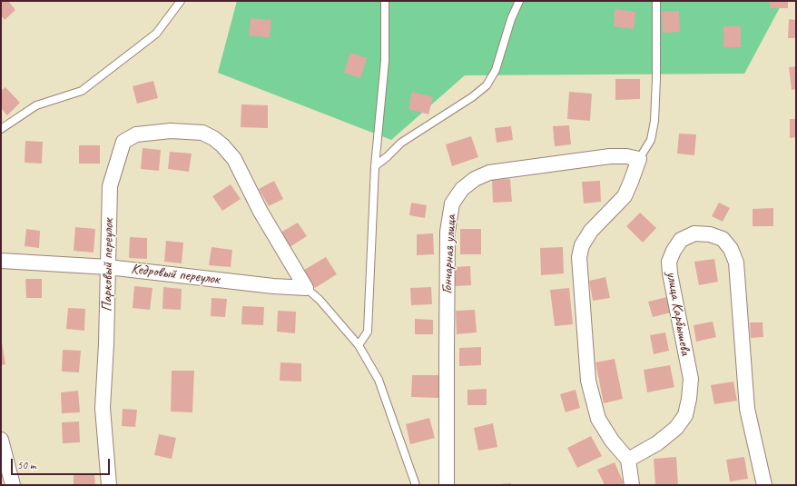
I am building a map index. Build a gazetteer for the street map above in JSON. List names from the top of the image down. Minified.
{"streets":{"street":["Гончарная улица","Парковый переулок","Кедровый переулок","улица Карбышева"]},"crossings":[["Парковый переулок","Кедровый переулок"]],"scale_bar":"50 m"}
